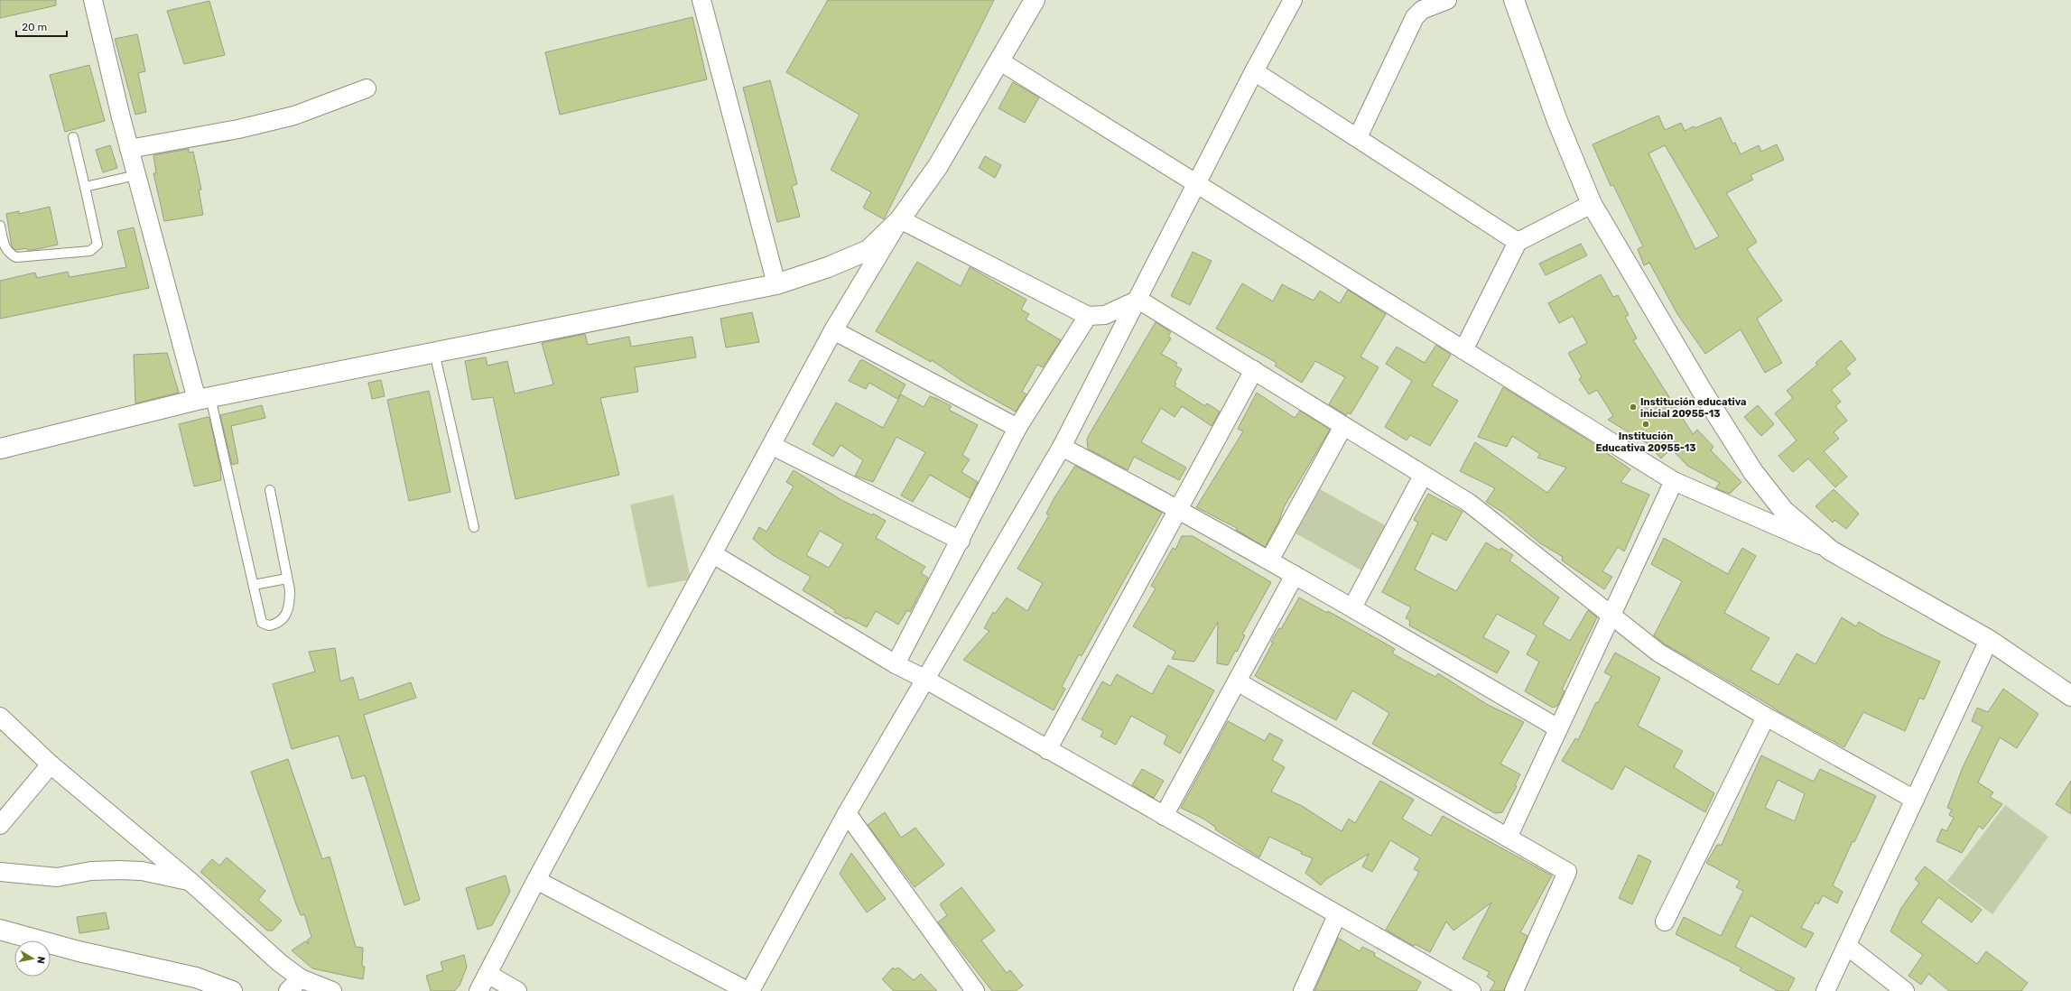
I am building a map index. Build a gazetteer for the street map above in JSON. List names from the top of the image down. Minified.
{"places":["Institución educativa inicial 20955-13","Institución Educativa 20955-13"],"scale_bar":"20 m","north":"right"}
